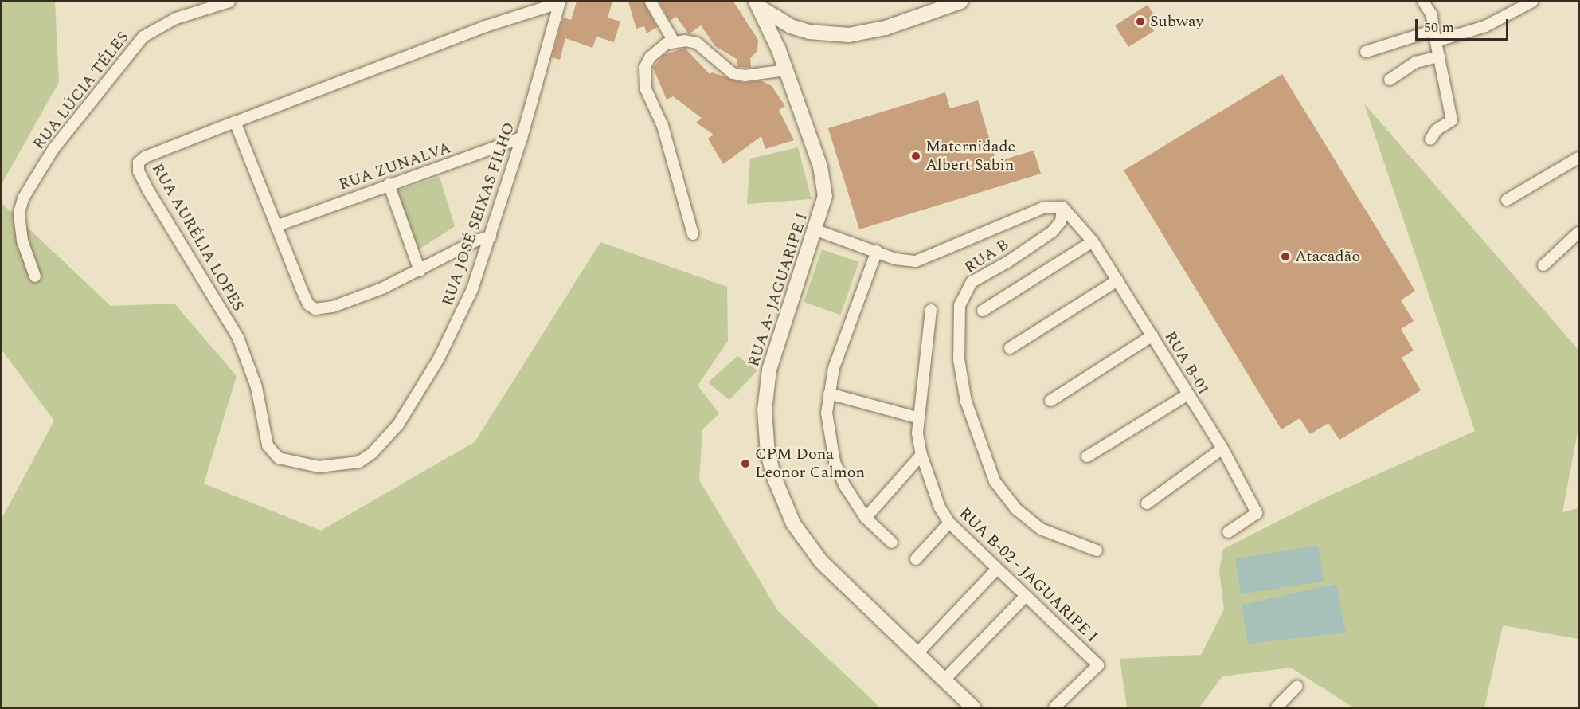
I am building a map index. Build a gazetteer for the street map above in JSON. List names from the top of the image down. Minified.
{"streets":{"main road":["RUA A- JAGUARIPE I"],"street":["RUA LÚCIA TÉLES","RUA ZUNALVA","RUA JOSÉ SEIXAS FILHO","RUA AURÉLIA LOPES","RUA B","RUA B-01","RUA B-02 - JAGUARIPE I"]},"crossings":[["RUA ZUNALVA","RUA JOSÉ SEIXAS FILHO"],["RUA JOSÉ SEIXAS FILHO","RUA AURÉLIA LOPES"],["RUA B","RUA A- JAGUARIPE I"],["RUA B","RUA B-01"]],"places":["Subway","Maternidade Albert Sabin","Atacadão","CPM Dona Leonor Calmon"],"scale_bar":"50 m"}
